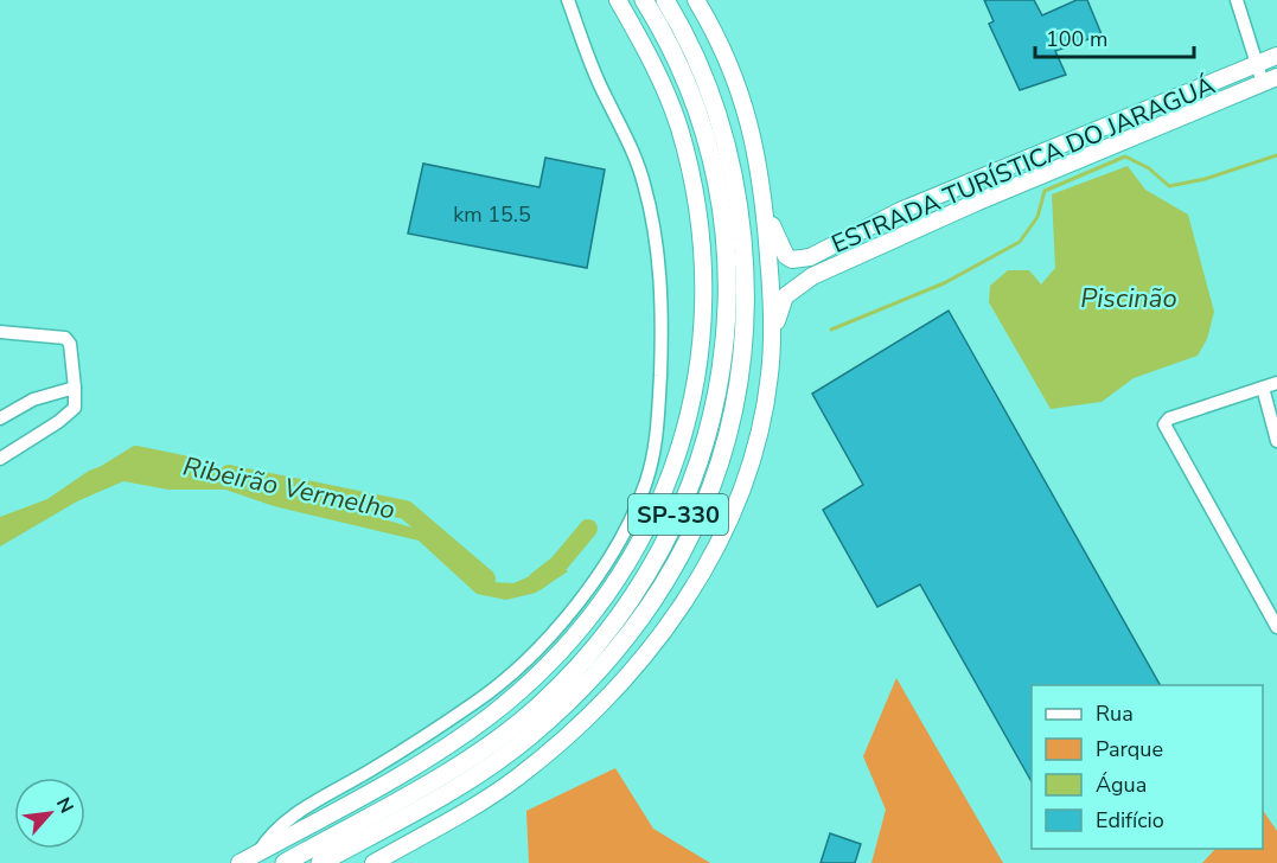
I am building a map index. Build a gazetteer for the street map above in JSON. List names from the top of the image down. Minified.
{"streets":{"highway":["SP-330"],"main road":["ESTRADA TURÍSTICA DO JARAGUÁ"]},"water":["Piscinão","Ribeirão Vermelho"],"house_numbers":["km 15.5"],"legend":["Rua","Parque","Água","Edifício"],"scale_bar":"100 m","north":"top right"}
